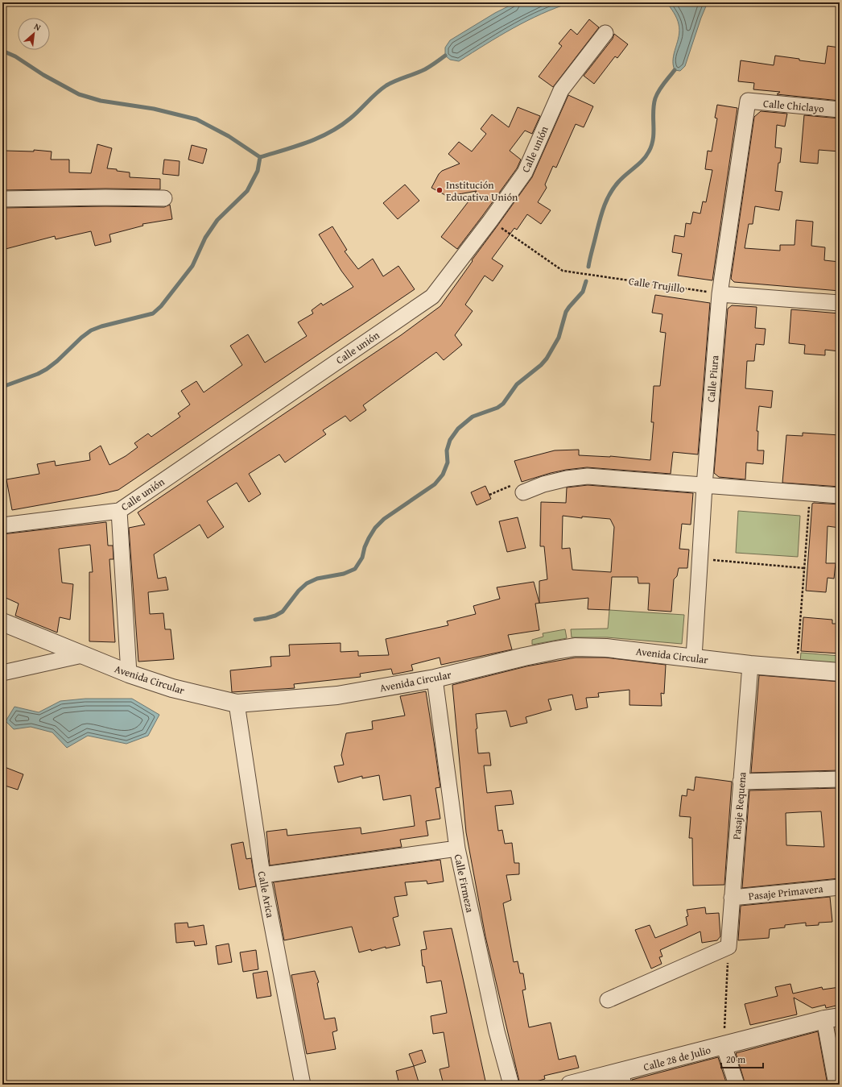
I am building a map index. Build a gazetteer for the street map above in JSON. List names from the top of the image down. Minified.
{"streets":{"street":["Calle Chiclayo","Calle unión","Calle Piura","Avenida Circular","Pasaje Requena","Calle Firmeza","Pasaje Primavera","Calle Arica","Calle 28 de Julio"],"path":["Calle Trujillo"]},"crossings":[["Calle Chiclayo","Calle Piura"],["Calle unión","Calle Trujillo"],["Calle Trujillo","Calle Piura"],["Calle Piura","Avenida Circular"],["Avenida Circular","Pasaje Requena"],["Avenida Circular","Calle Firmeza"],["Avenida Circular","Calle Arica"],["Pasaje Requena","Pasaje Primavera"]],"places":["Institución Educativa Unión"],"scale_bar":"20 m","north":"top right"}
